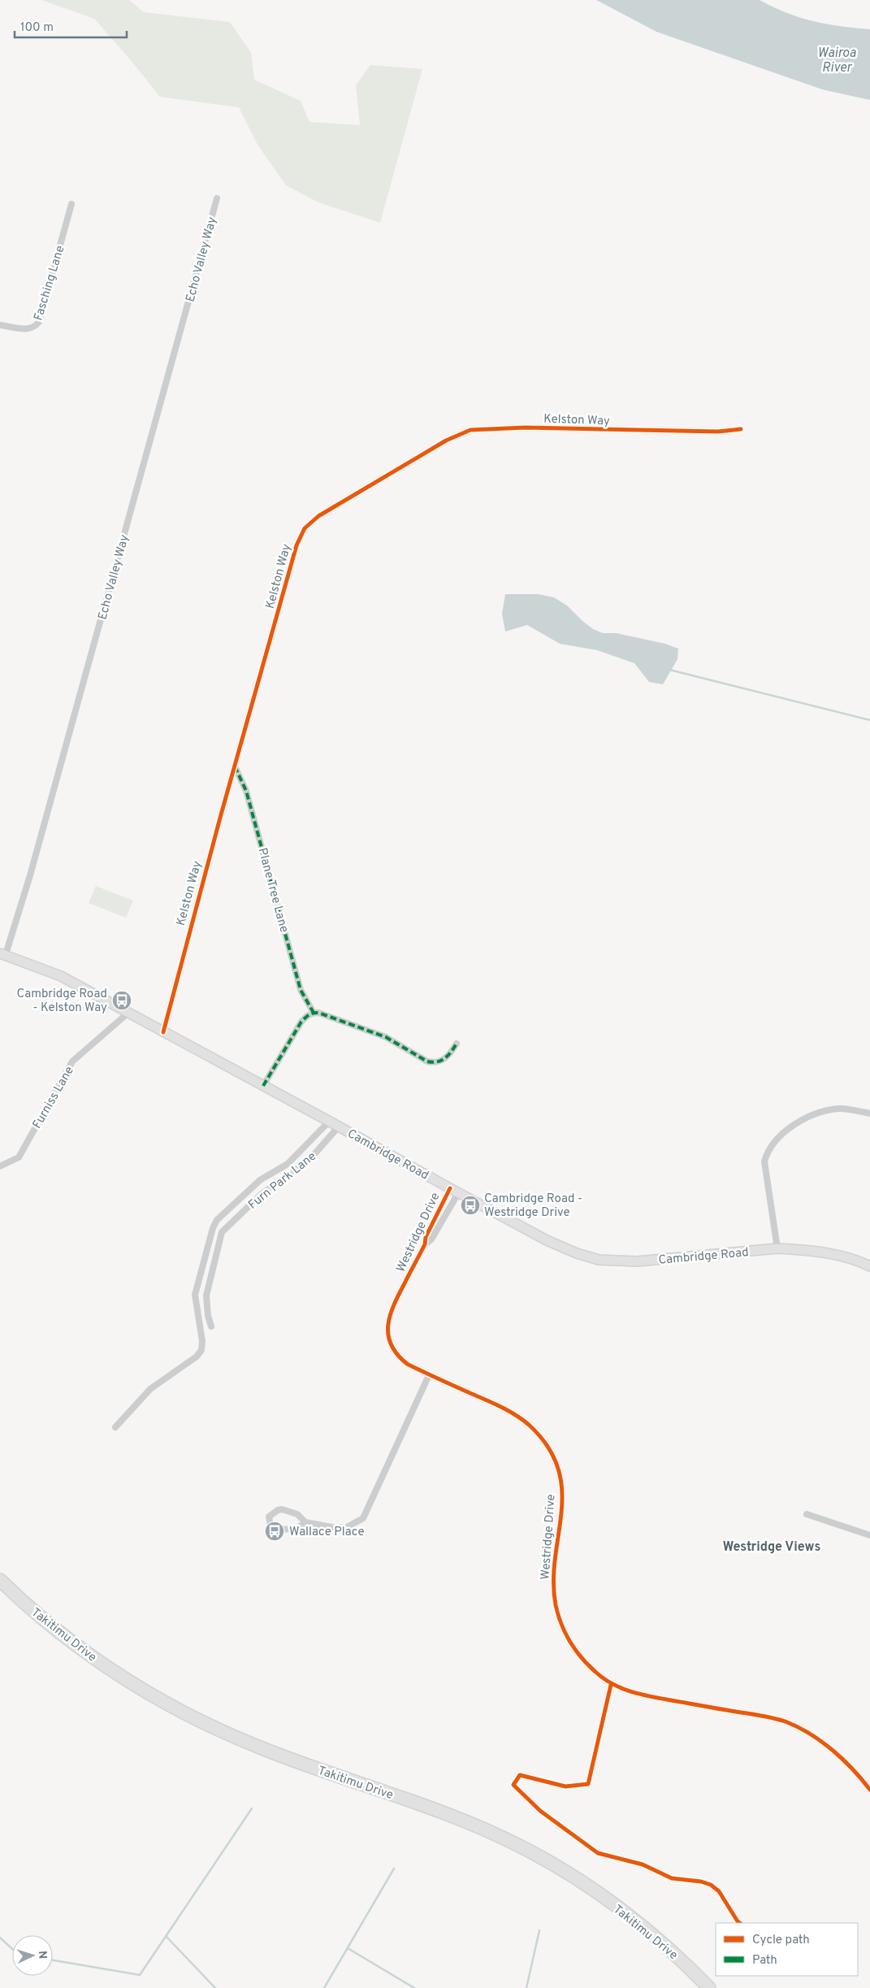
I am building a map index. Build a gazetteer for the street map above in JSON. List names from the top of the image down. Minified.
{"streets":{"highway":["Takitimu Drive"],"main road":["Cambridge Road"],"street":["Echo Valley Way","Fasching Lane","Kelston Way","Plane Tree Lane","Furniss Lane","Furn Park Lane","Westridge Drive"]},"crossings":[["Echo Valley Way","Cambridge Road"],["Kelston Way","Plane Tree Lane"],["Kelston Way","Cambridge Road"],["Furniss Lane","Cambridge Road"],["Cambridge Road","Furn Park Lane"],["Cambridge Road","Westridge Drive"]],"districts":["Westridge Views"],"water":["Wairoa River"],"places":{"bus stop":["Cambridge Road - Kelston Way","Cambridge Road - Westridge Drive","Wallace Place"]},"legend":["Cycle path","Path"],"scale_bar":"100 m","north":"right"}
